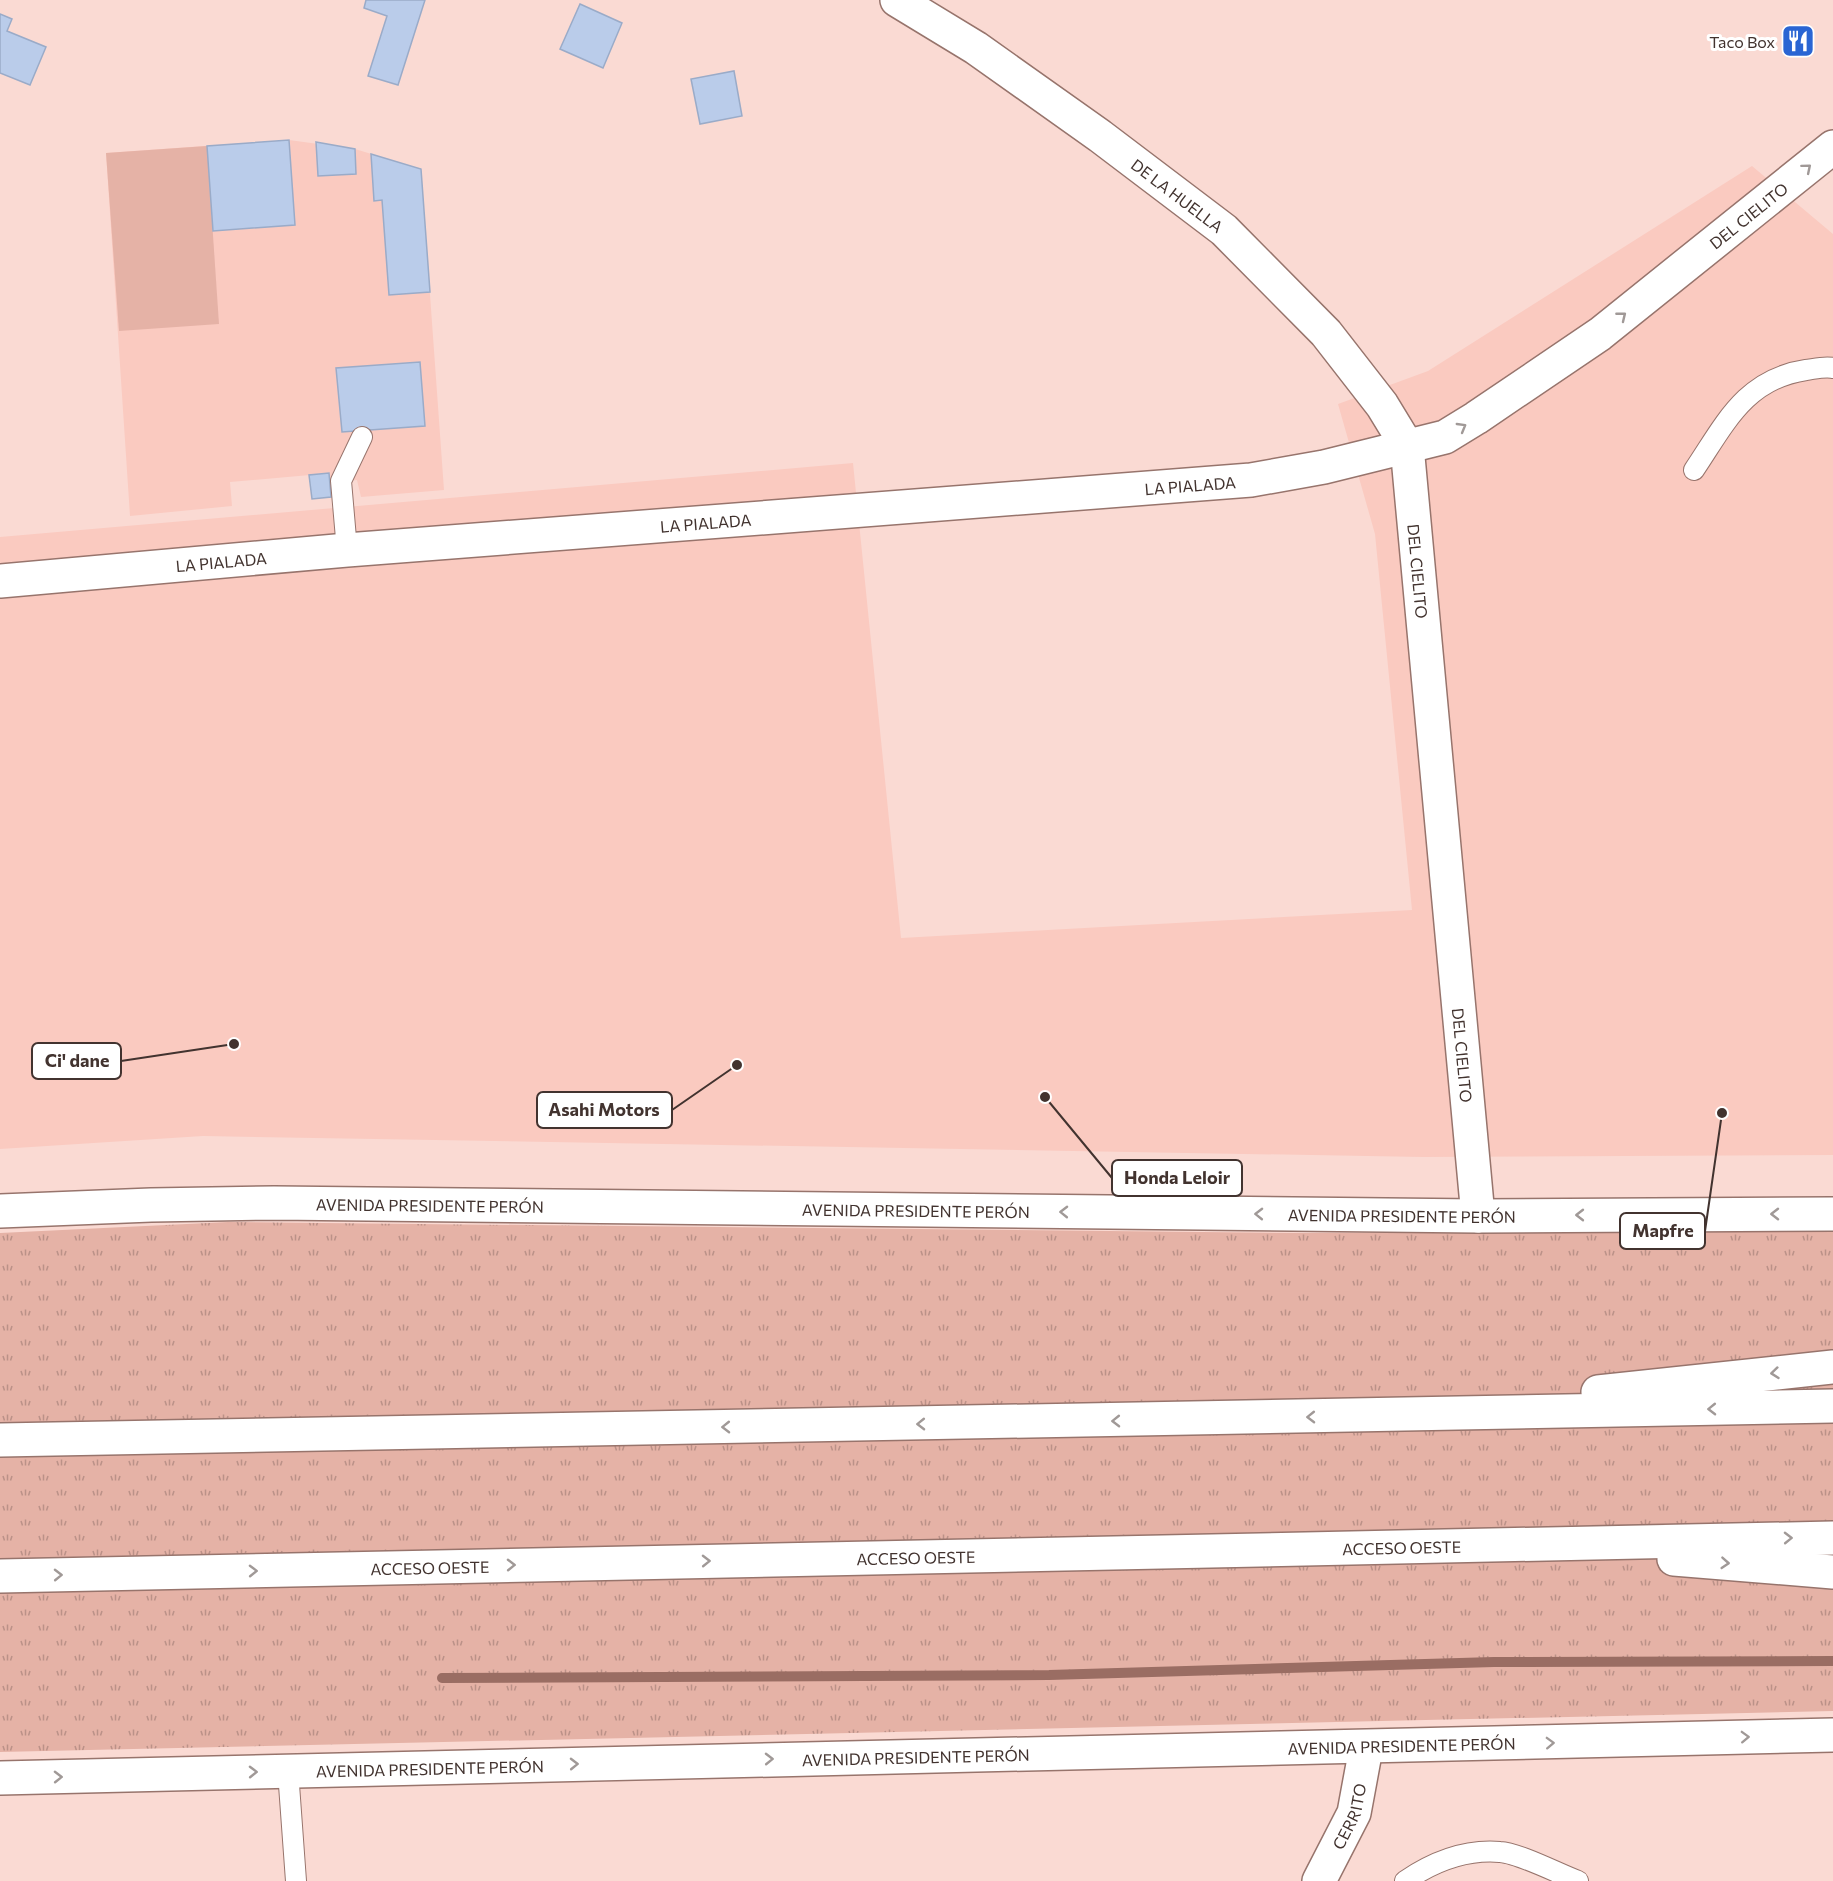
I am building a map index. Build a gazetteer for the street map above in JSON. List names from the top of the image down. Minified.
{"streets":{"main road":["DE LA HUELLA","DEL CIELITO","LA PIALADA","AVENIDA PRESIDENTE PERÓN","ACCESO OESTE","CERRITO"]},"crossings":[["DE LA HUELLA","DEL CIELITO"],["DE LA HUELLA","LA PIALADA"],["DEL CIELITO","LA PIALADA"],["DEL CIELITO","AVENIDA PRESIDENTE PERÓN"],["AVENIDA PRESIDENTE PERÓN","CERRITO"]],"one_way":["DEL CIELITO"],"places":{"restaurant":["Taco Box"],"other":["Ci' dane","Asahi Motors","Honda Leloir","Mapfre"]}}
